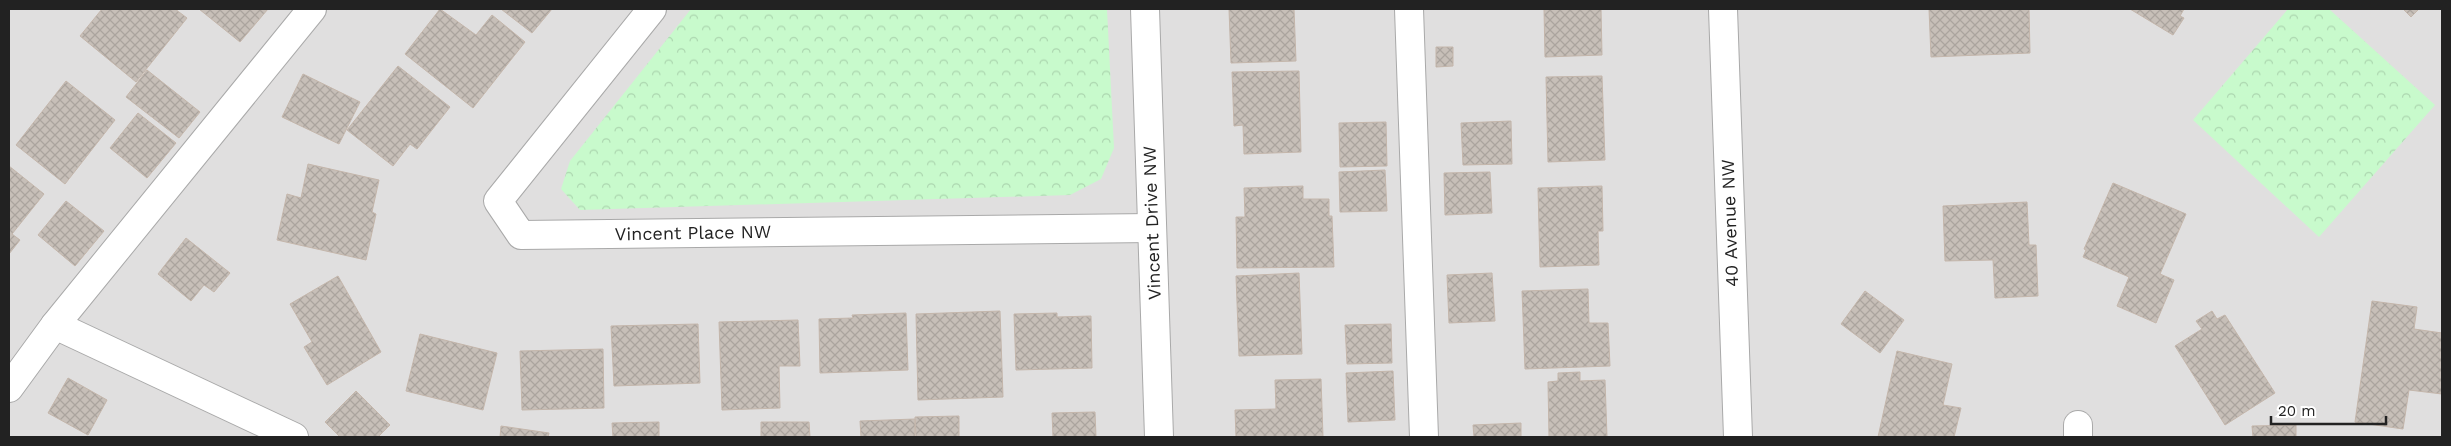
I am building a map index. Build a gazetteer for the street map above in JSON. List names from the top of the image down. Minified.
{"streets":{"street":["Vincent Drive NW","40 Avenue NW","Vincent Place NW"]},"crossings":[["Vincent Drive NW","Vincent Place NW"]],"scale_bar":"20 m"}
